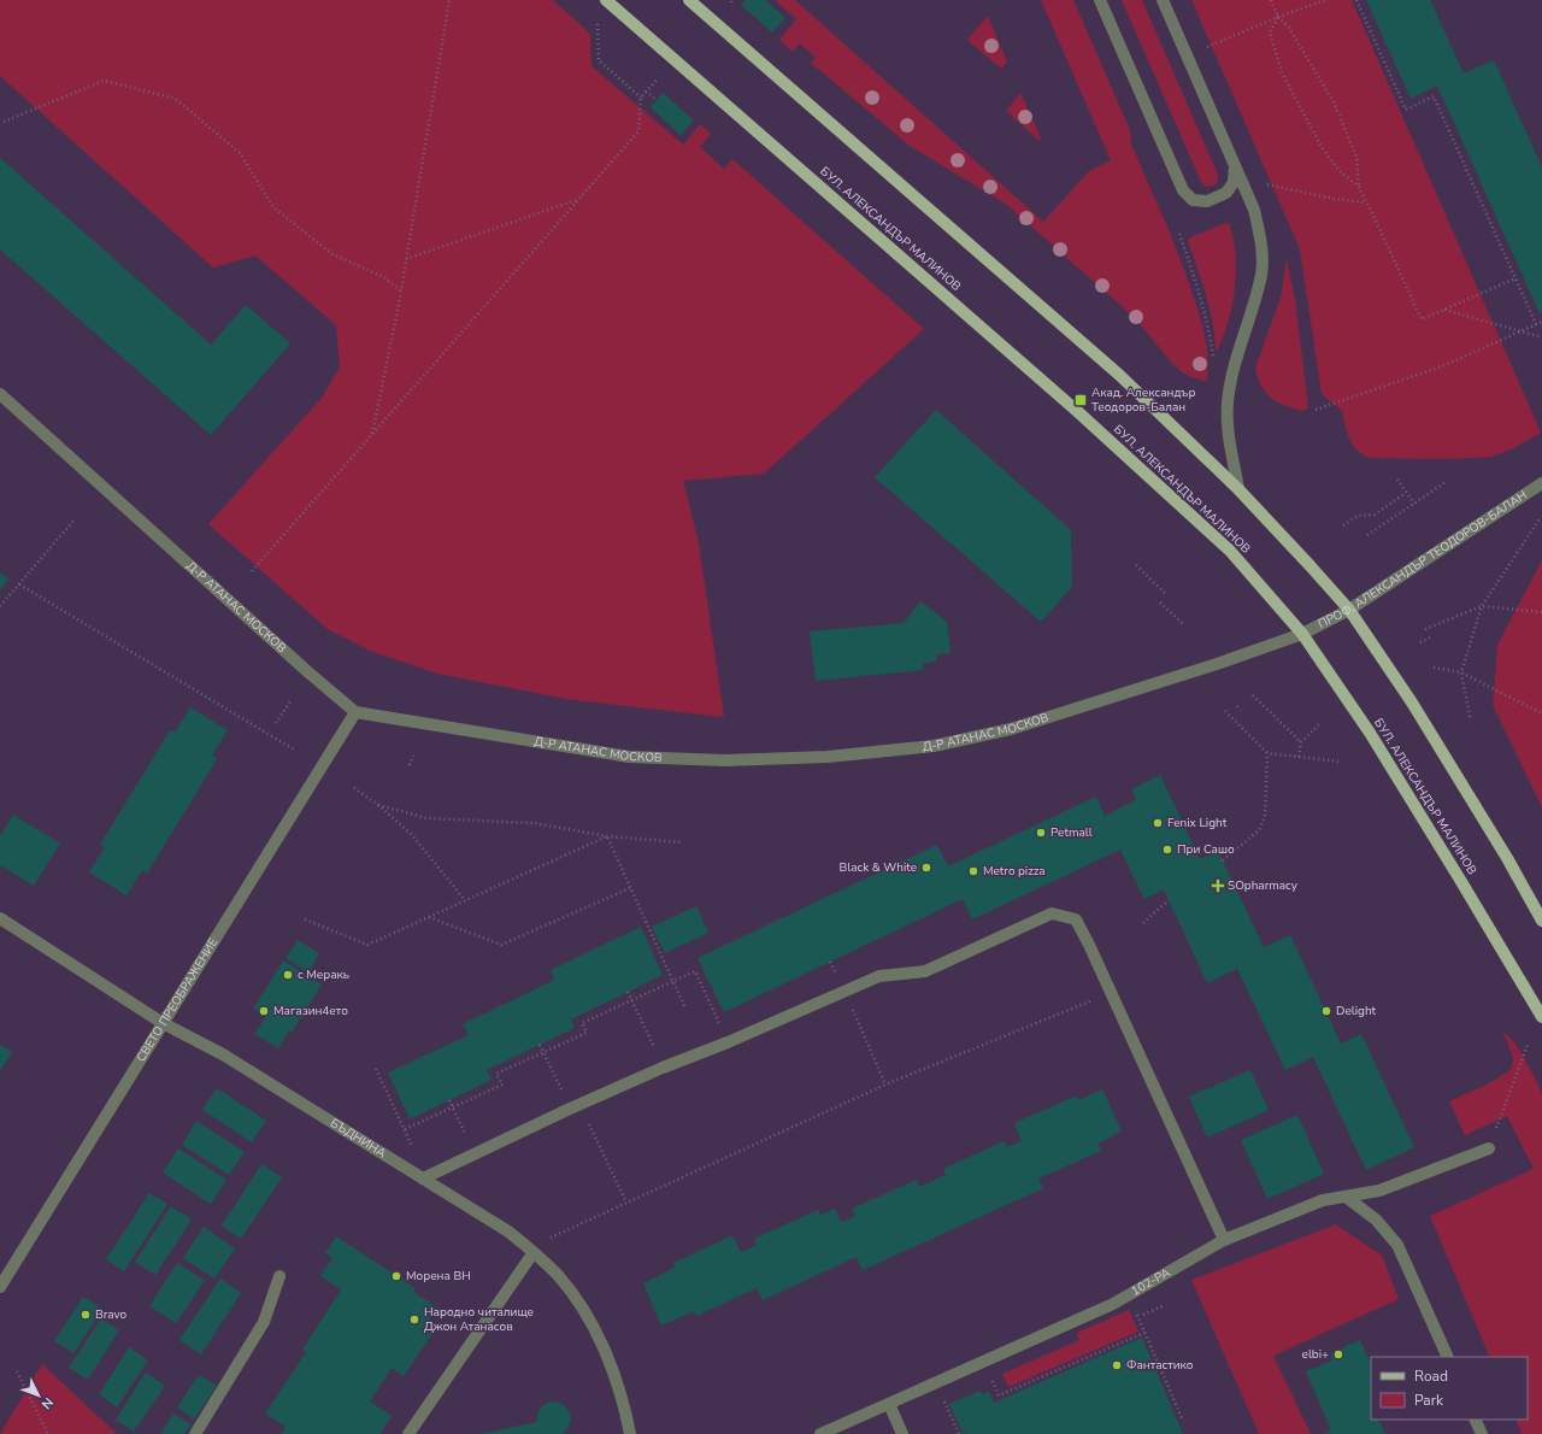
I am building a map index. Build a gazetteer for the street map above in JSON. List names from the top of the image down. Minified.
{"streets":{"main road":["БУЛ. АЛЕКСАНДЪР МАЛИНОВ"],"street":["ПРОФ. АЛЕКСАНДЪР ТЕОДОРОВ-БАЛАН","Д-Р АТАНАС МОСКОВ","СВЕТО ПРЕОБРАЖЕНИЕ","БЪДНИНА","102-РА"]},"crossings":[["БУЛ. АЛЕКСАНДЪР МАЛИНОВ","ПРОФ. АЛЕКСАНДЪР ТЕОДОРОВ-БАЛАН"],["БУЛ. АЛЕКСАНДЪР МАЛИНОВ","Д-Р АТАНАС МОСКОВ"],["ПРОФ. АЛЕКСАНДЪР ТЕОДОРОВ-БАЛАН","Д-Р АТАНАС МОСКОВ"],["Д-Р АТАНАС МОСКОВ","СВЕТО ПРЕОБРАЖЕНИЕ"],["СВЕТО ПРЕОБРАЖЕНИЕ","БЪДНИНА"]],"places":{"transit":["Акад. Александър Теодоров-Балан"],"other":["Fenix Light","Petmall","При Сашо","Black & White","Metro pizza","с Меракь","Магазин4ето","Delight","Морена ВН","Bravo","Народно читалище Джон Атанасов","elbi+","Фантастико"],"health":["SOpharmacy"]},"legend":["Road","Park"],"north":"bottom right"}
